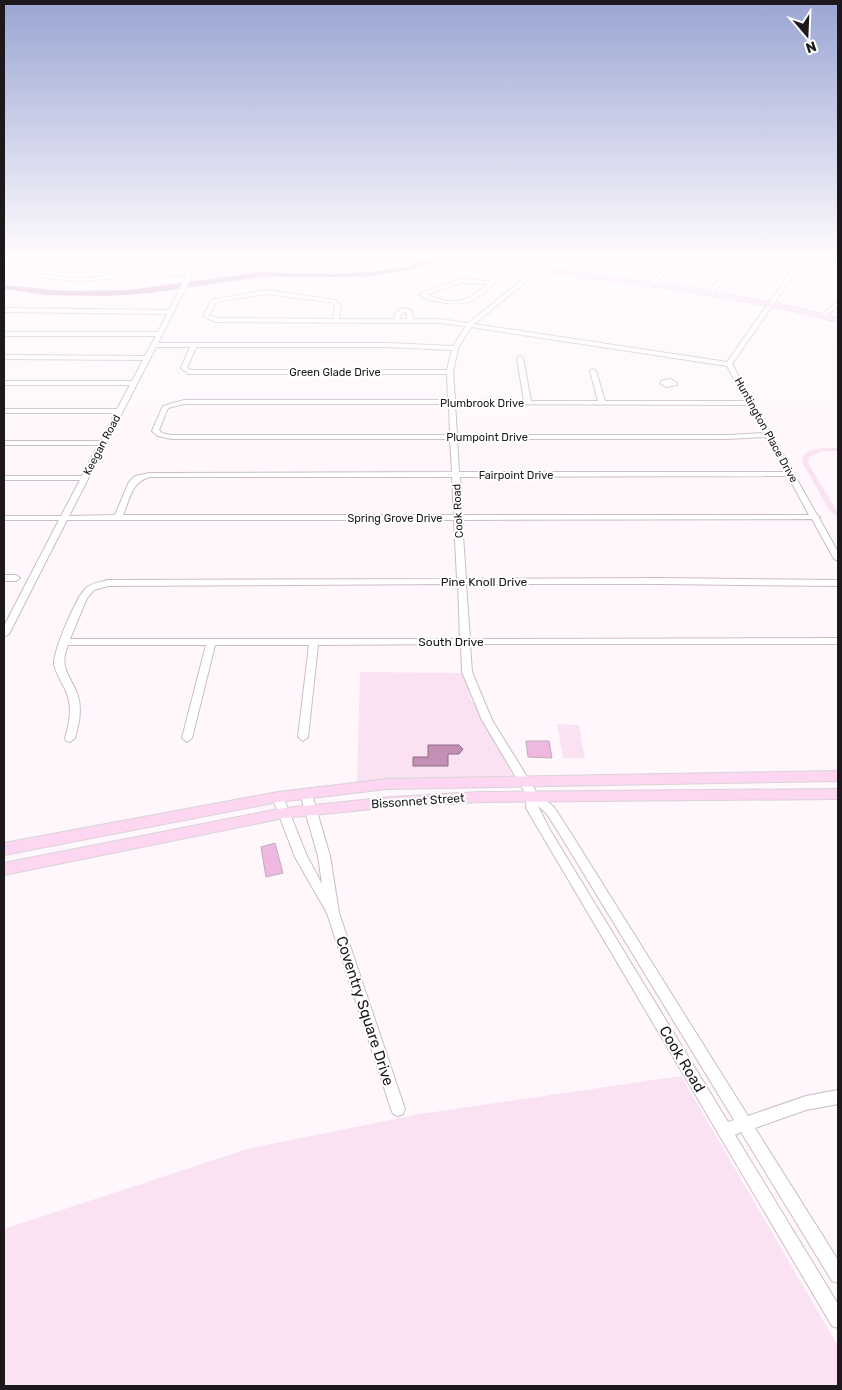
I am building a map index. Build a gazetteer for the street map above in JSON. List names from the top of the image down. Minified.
{"streets":{"main road":["Bissonnet Street"],"street":["Green Glade Drive","Plumbrook Drive","Huntington Place Drive","Plumpoint Drive","Keegan Road","Fairpoint Drive","Cook Road","Spring Grove Drive","Pine Knoll Drive","South Drive","Coventry Square Drive"]},"crossings":[["Green Glade Drive","Cook Road"],["Plumbrook Drive","Huntington Place Drive"],["Plumbrook Drive","Plumpoint Drive"],["Plumbrook Drive","Cook Road"],["Huntington Place Drive","Plumpoint Drive"],["Huntington Place Drive","Fairpoint Drive"],["Huntington Place Drive","Spring Grove Drive"],["Plumpoint Drive","Cook Road"],["Keegan Road","Spring Grove Drive"],["Fairpoint Drive","Cook Road"],["Fairpoint Drive","Spring Grove Drive"],["Cook Road","Spring Grove Drive"],["Cook Road","Pine Knoll Drive"],["Cook Road","South Drive"],["Cook Road","Bissonnet Street"],["Pine Knoll Drive","South Drive"],["Bissonnet Street","Coventry Square Drive"]],"north":"bottom"}
